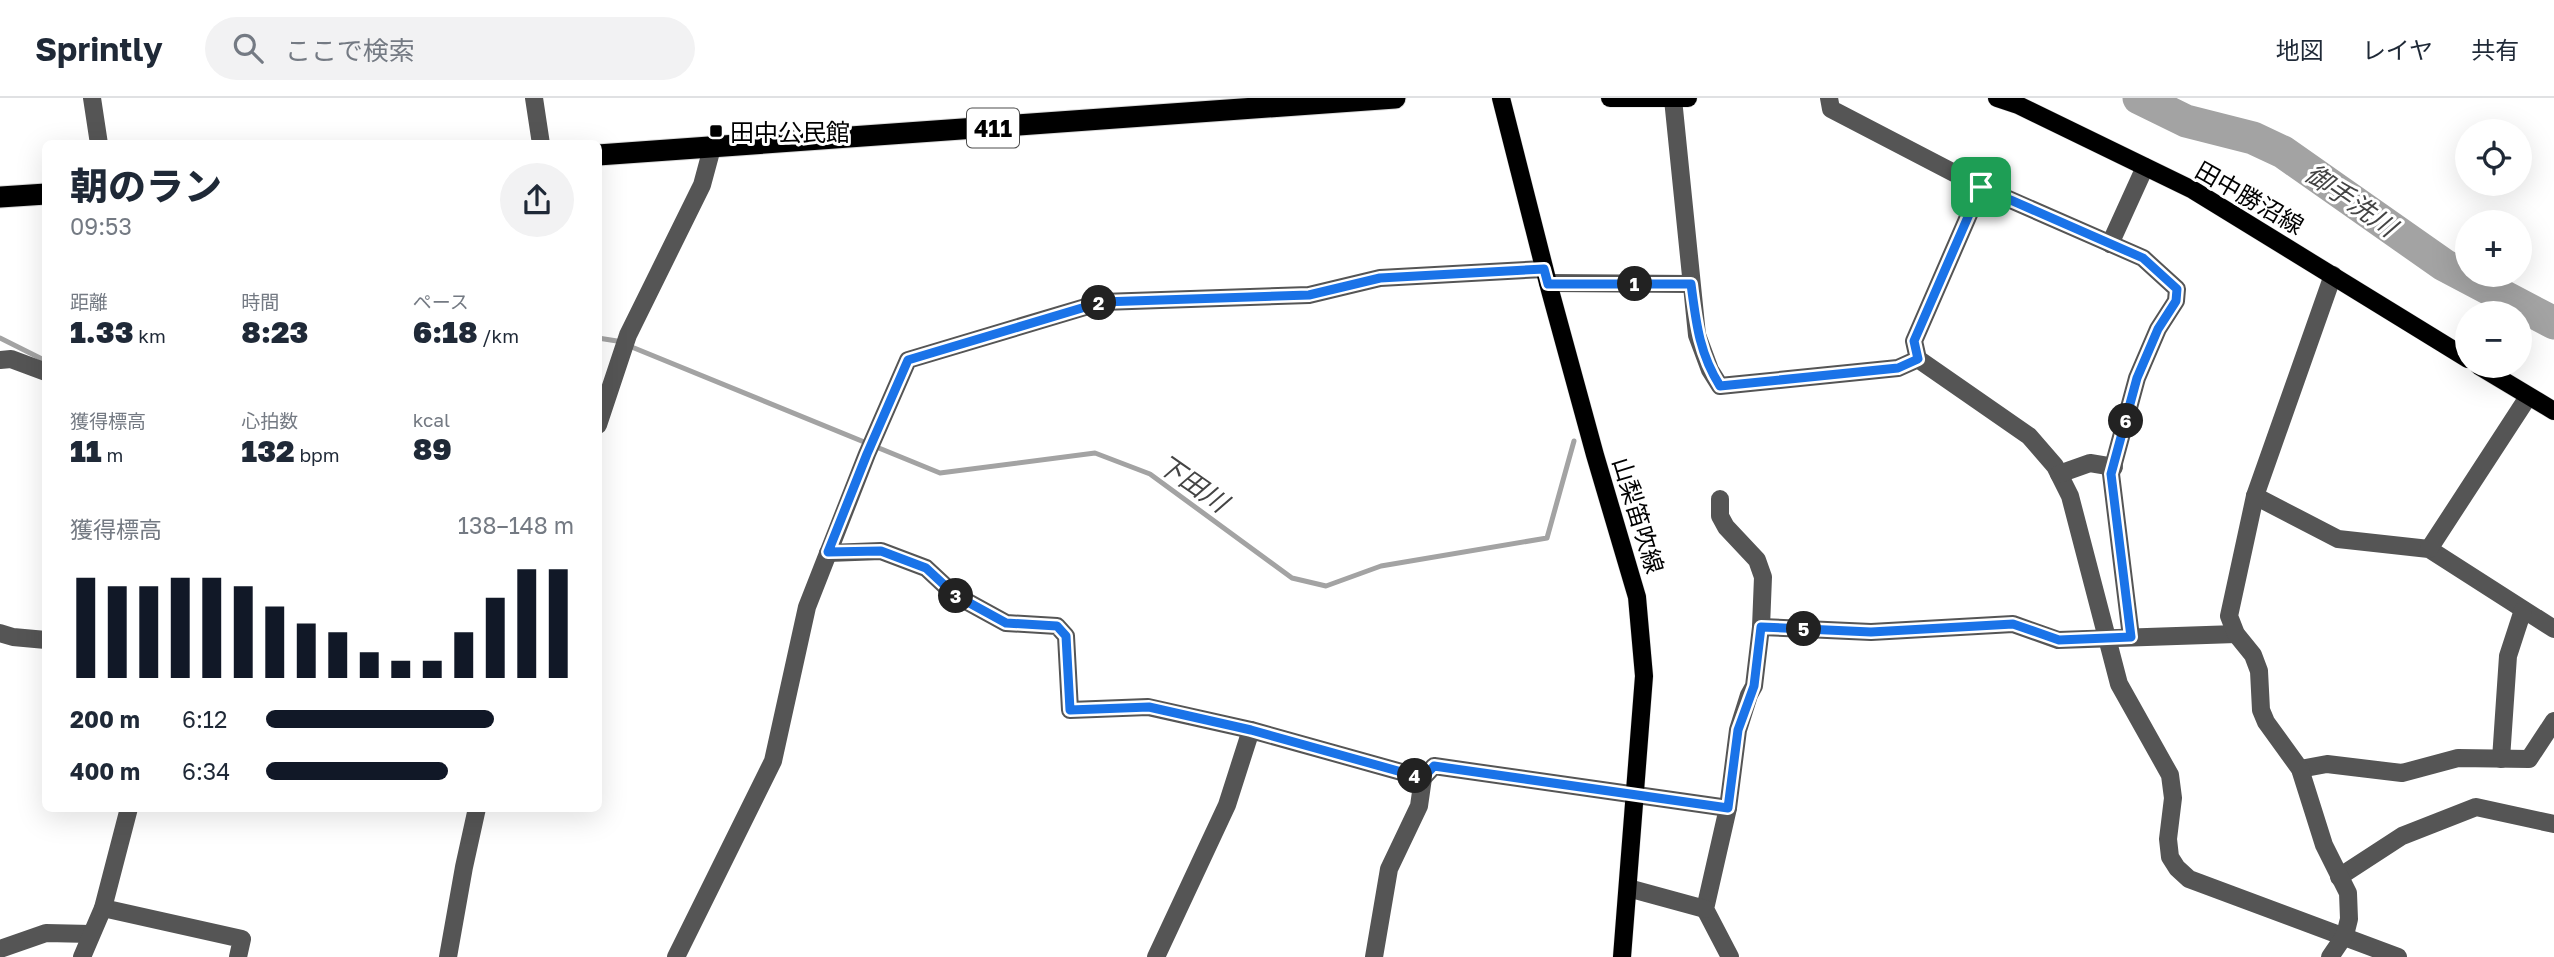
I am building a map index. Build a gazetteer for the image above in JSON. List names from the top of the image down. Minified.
{"streets":{"highway":["411"],"main road":["田中勝沼線","山梨笛吹線"]},"water":["御手洗川","下田川"],"places":{"transit":["田中公民館"]},"page":{"header":"Sprintly","search":"ここで検索","nav":["地図","レイヤ","共有"],"map_buttons":["+","−"],"heading":["朝のラン","09:53"],"stats":[["距離","1.33 km"],["時間","8:23"],["ペース","6:18 /km"],["獲得標高","11 m"],["心拍数","132 bpm"],["kcal","89"]],"pins":["1","2","6","3","5","4"],"chart":["獲得標高","138–148 m"],"list":[{"name":"200 m","note":"6:12"},{"name":"400 m","note":"6:34"}]}}
